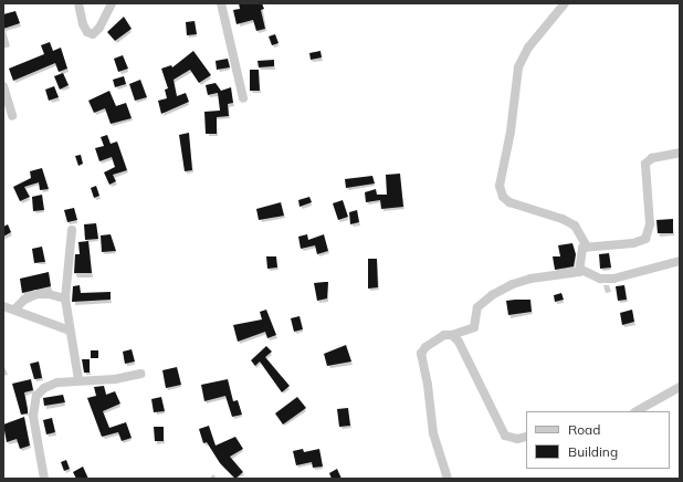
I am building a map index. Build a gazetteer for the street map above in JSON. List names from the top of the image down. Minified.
{"legend":["Road","Building"]}
